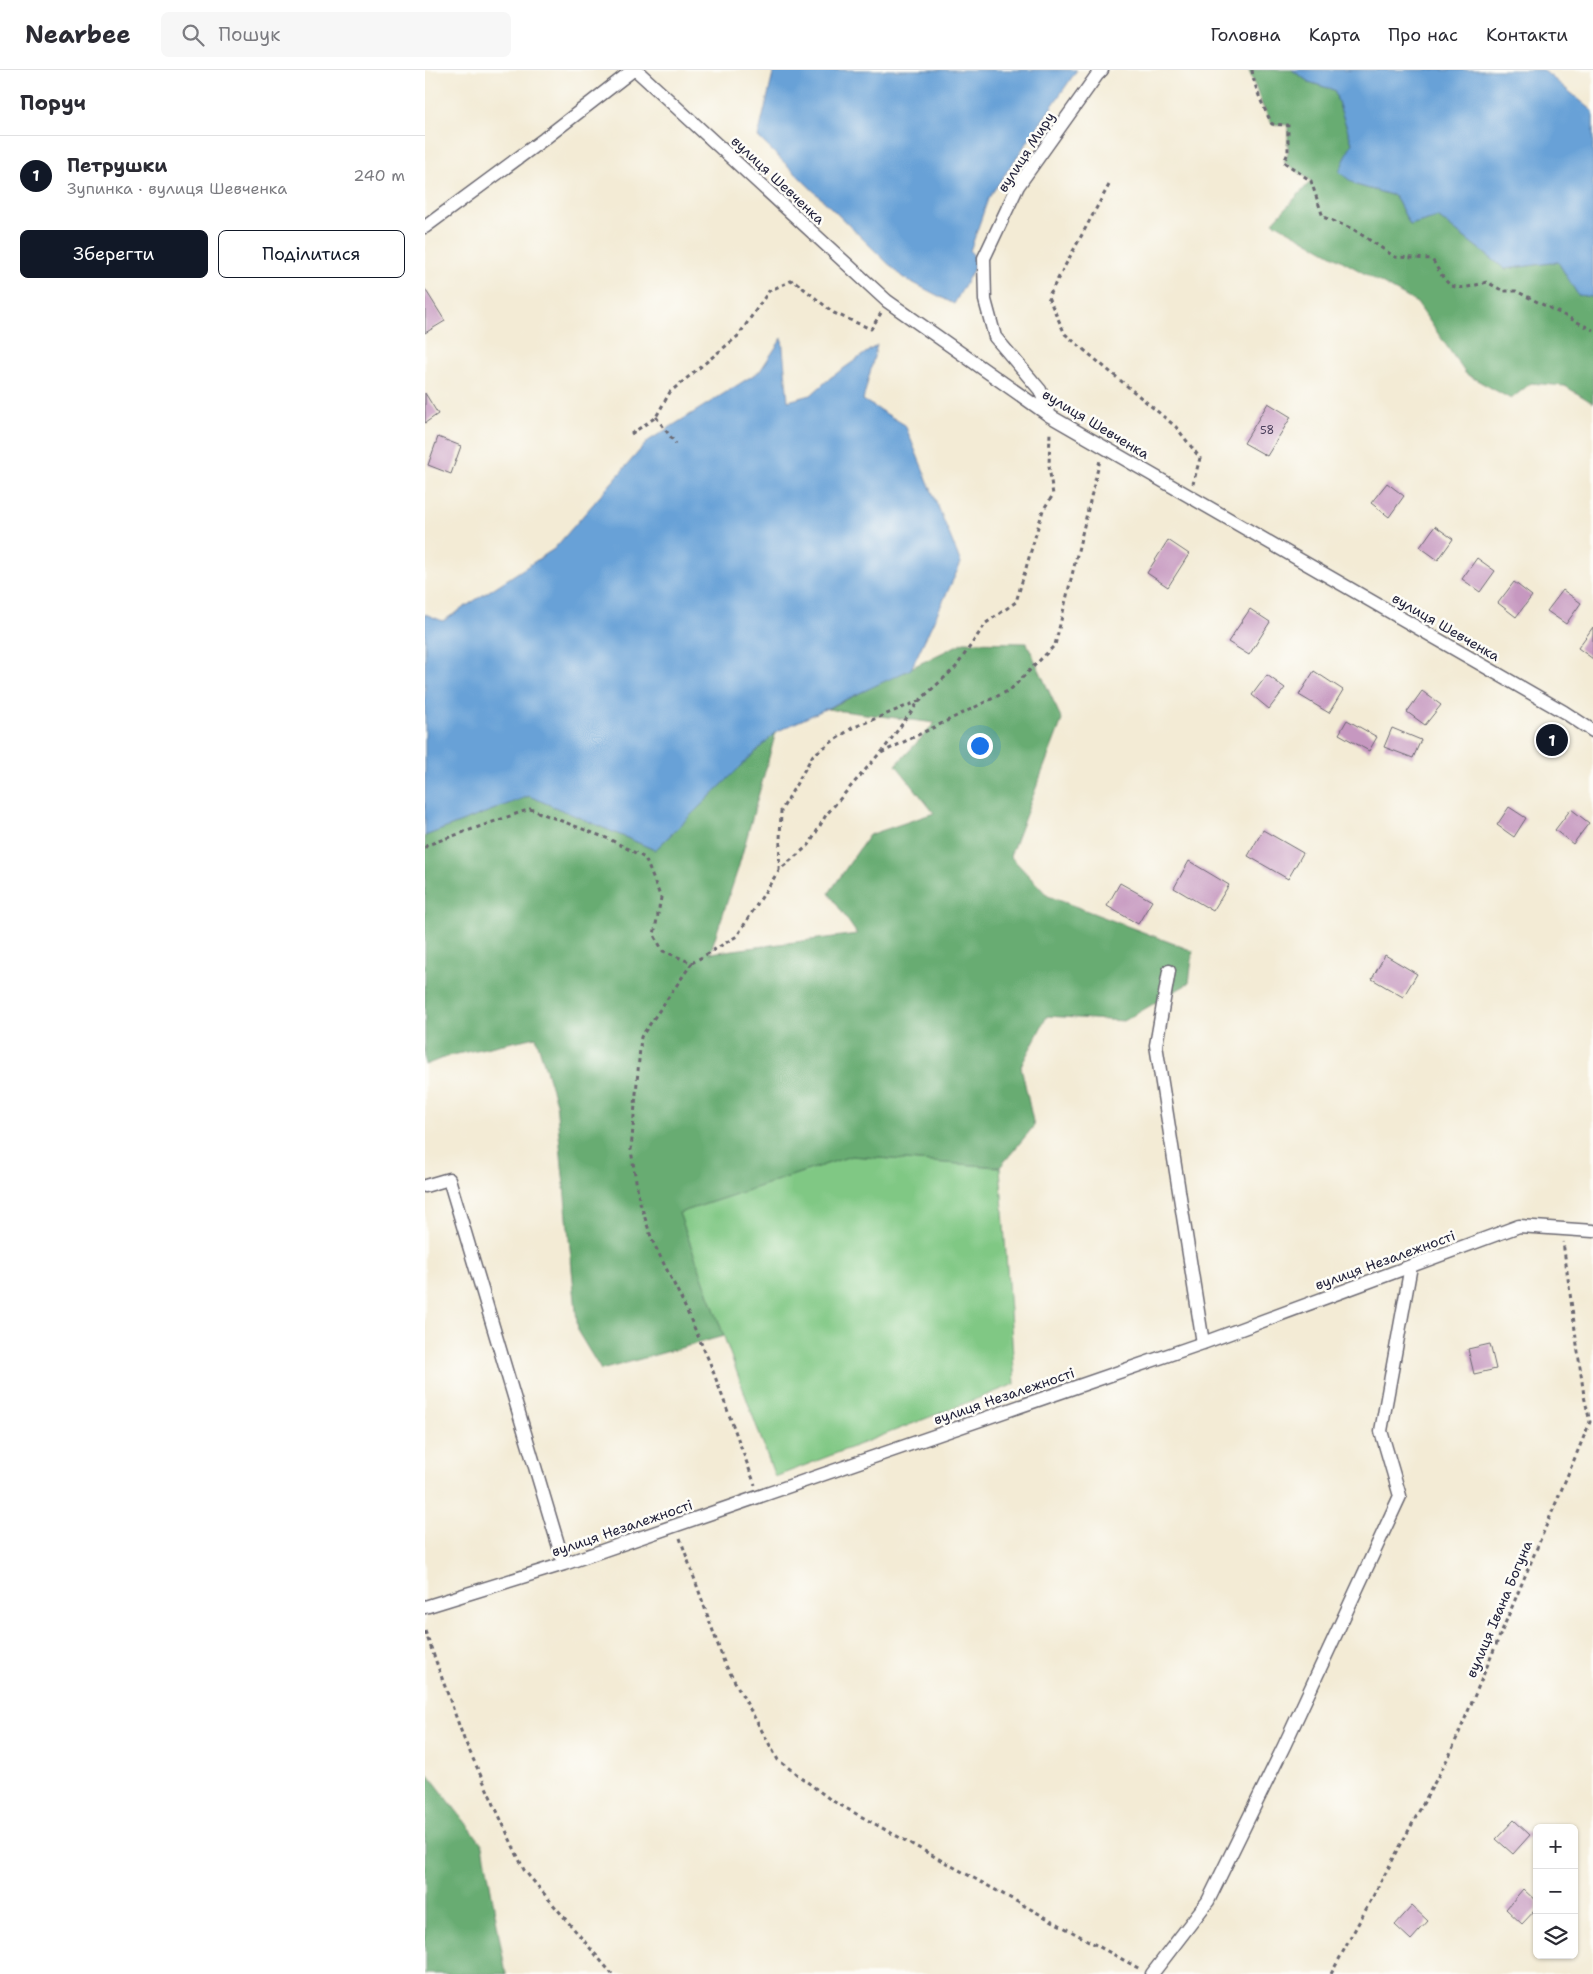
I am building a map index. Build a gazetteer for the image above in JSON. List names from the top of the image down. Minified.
{"streets":{"street":["вулиця Миру","вулиця Шевченка","вулиця Незалежності"],"path":["вулиця Івана Богуна"]},"crossings":[["вулиця Миру","вулиця Шевченка"],["вулиця Незалежності","вулиця Івана Богуна"]],"house_numbers":["58"],"page":{"header":"Nearbee","search":"Пошук","nav":["Головна","Карта","Про нас","Контакти"],"heading":"Поруч","list":[{"mark":"1","name":"Петрушки","note":"Зупинка · вулиця Шевченка","value":"240 m"}],"buttons":["Зберегти","Поділитися"],"pins":"1","map_buttons":["+","−"]}}
